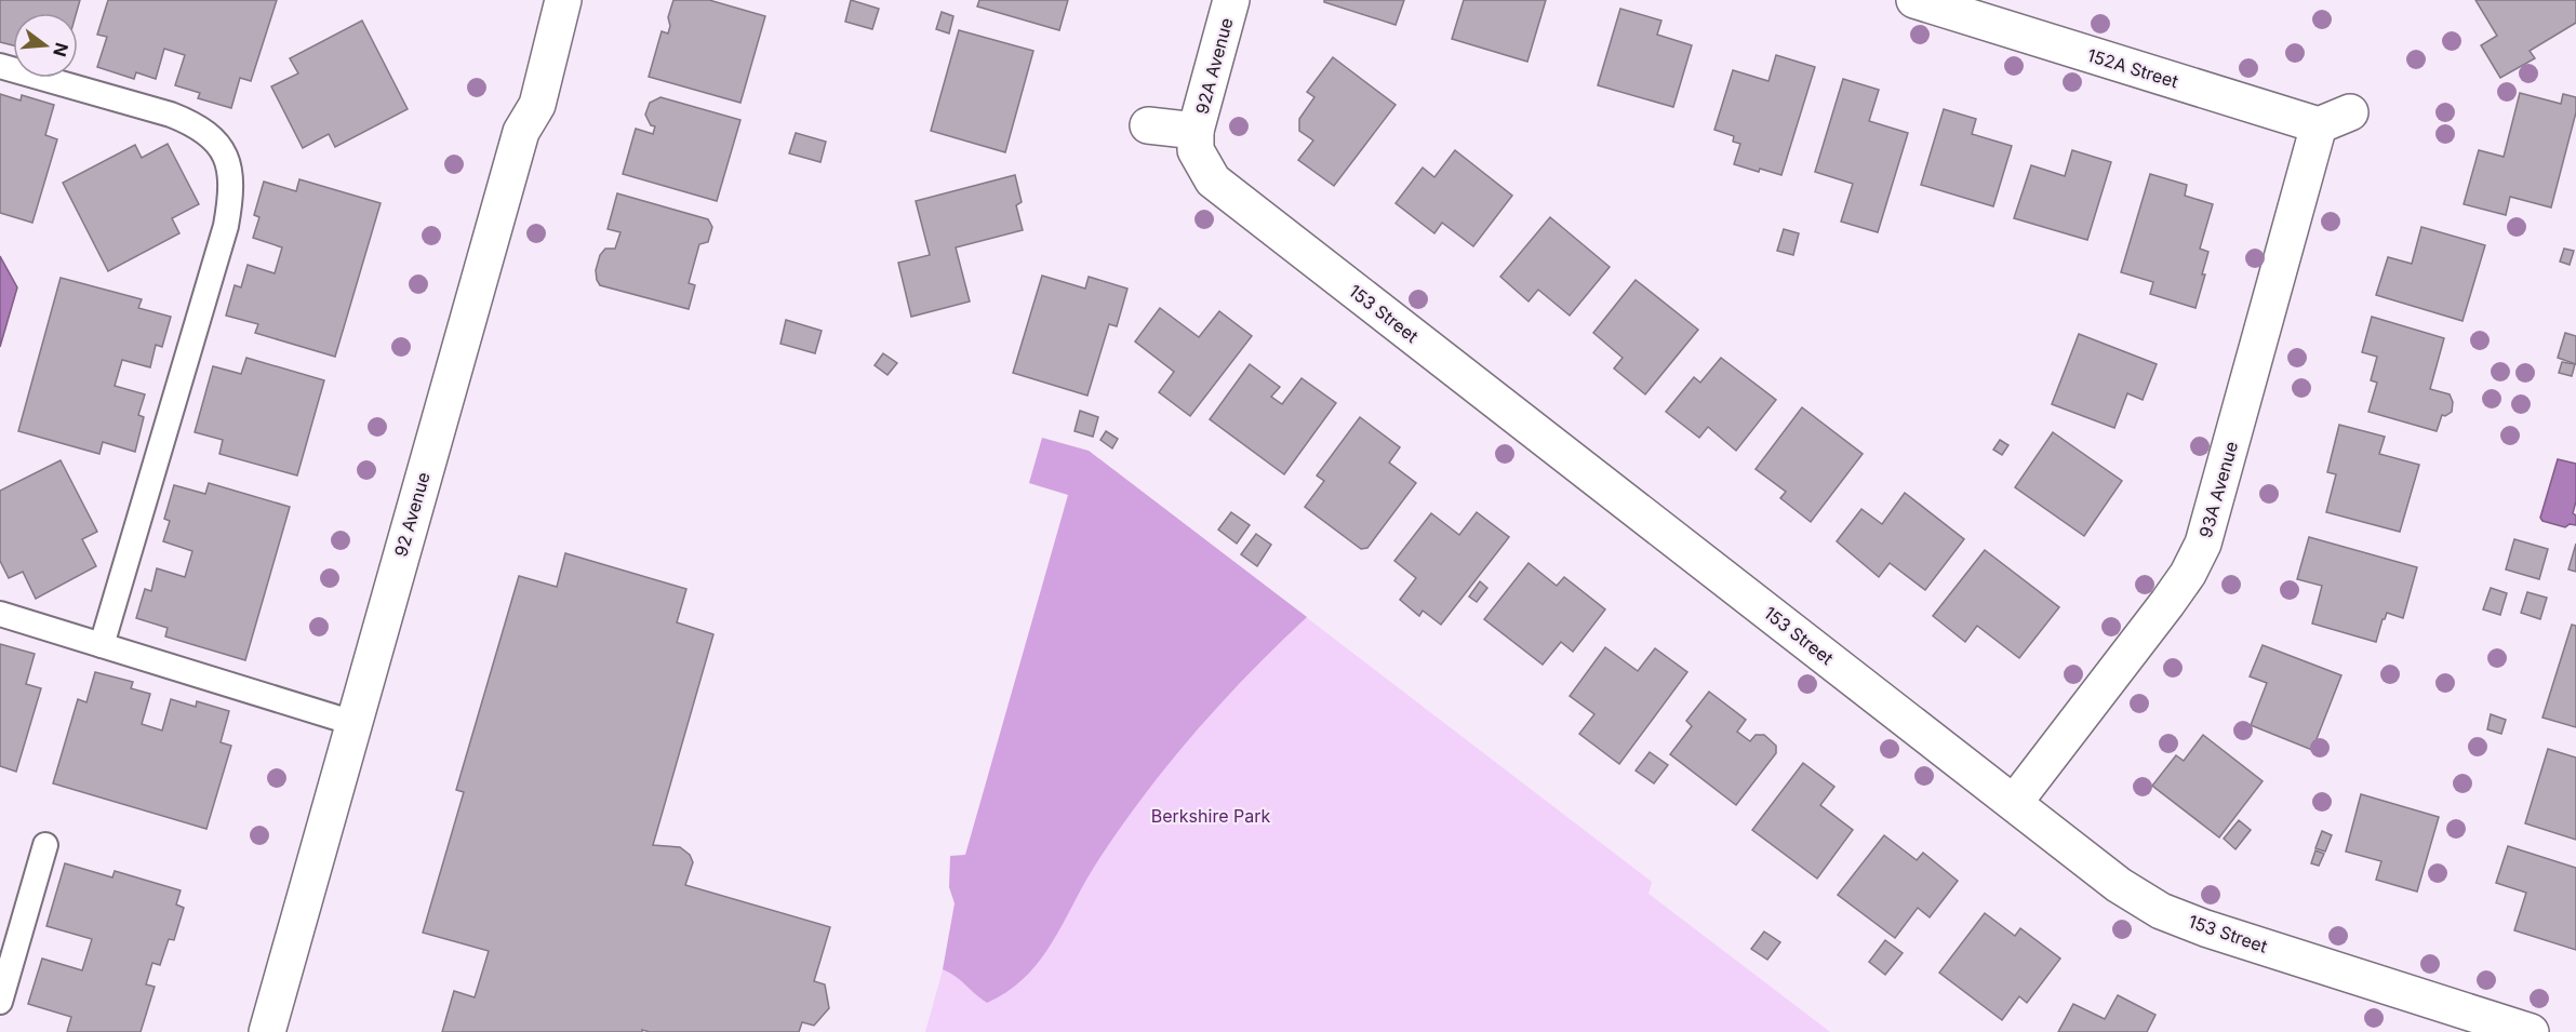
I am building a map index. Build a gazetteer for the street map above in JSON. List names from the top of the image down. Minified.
{"streets":{"street":["92A Avenue","152A Street","153 Street","93A Avenue","92 Avenue"]},"crossings":[["92A Avenue","153 Street"],["152A Street","93A Avenue"],["153 Street","93A Avenue"]],"parks":["Berkshire Park"],"north":"right"}
